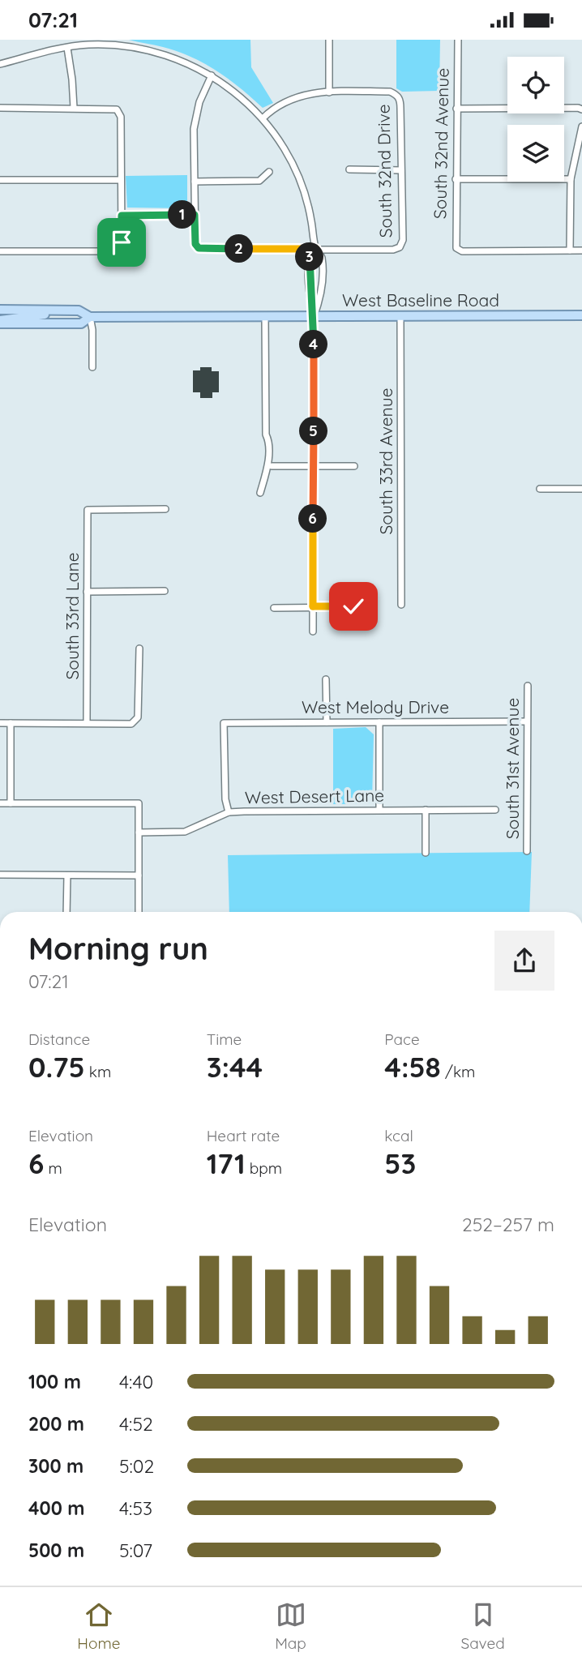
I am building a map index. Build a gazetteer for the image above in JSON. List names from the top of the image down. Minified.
{"streets":{"main road":["West Baseline Road"],"street":["South 32nd Avenue","South 32nd Drive","South 33rd Avenue","South 33rd Lane","West Melody Drive","South 31st Avenue","West Desert Lane"]},"crossings":[["West Baseline Road","South 33rd Avenue"],["West Melody Drive","South 31st Avenue"],["West Melody Drive","West Desert Lane"]],"page":{"status":"07:21","pins":["1","2","3","4","5","6"],"heading":["Morning run","07:21"],"stats":[["Distance","0.75 km"],["Time","3:44"],["Pace","4:58 /km"],["Elevation","6 m"],["Heart rate","171 bpm"],["kcal","53"]],"chart":["Elevation","252–257 m"],"list":[{"name":"100 m","note":"4:40"},{"name":"200 m","note":"4:52"},{"name":"300 m","note":"5:02"},{"name":"400 m","note":"4:53"},{"name":"500 m","note":"5:07"}],"tabs":["Home","Map","Saved"]}}
